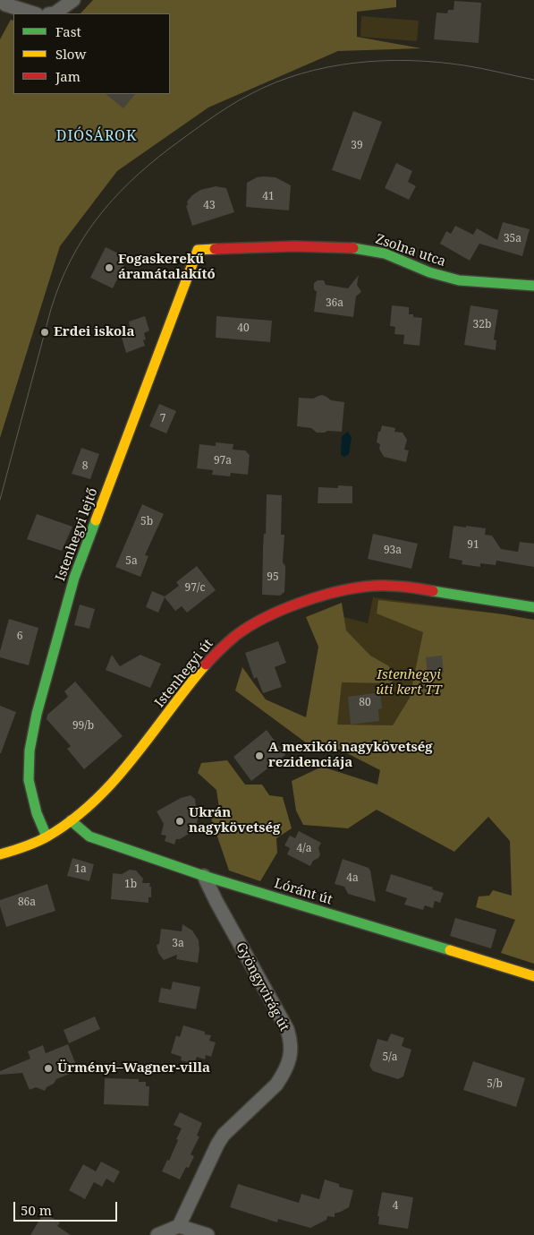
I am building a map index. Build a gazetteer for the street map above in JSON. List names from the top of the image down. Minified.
{"streets":{"street":["Zsolna utca","Istenhegyi lejtő","Istenhegyi út","Lóránt út","Gyöngyvirág út"]},"crossings":[["Zsolna utca","Istenhegyi lejtő"],["Istenhegyi lejtő","Istenhegyi út"],["Istenhegyi út","Lóránt út"],["Lóránt út","Gyöngyvirág út"]],"districts":["DIÓSÁROK"],"parks":["Istenhegyi úti kert TT"],"places":["Fogaskerekű áramátalakító","Erdei iskola","A mexikói nagykövetség rezidenciája","Ukrán nagykövetség","Ürményi–Wagner-villa"],"house_numbers":["39","41","43","35a","36a","32b","40","7","97a","8","5b","91","93a","5a","95","97/c","6","80","99/b","4/a","1a","4a","1b","86a","3a","5/a","5/b","4"],"legend":["Fast","Slow","Jam"],"scale_bar":"50 m"}
